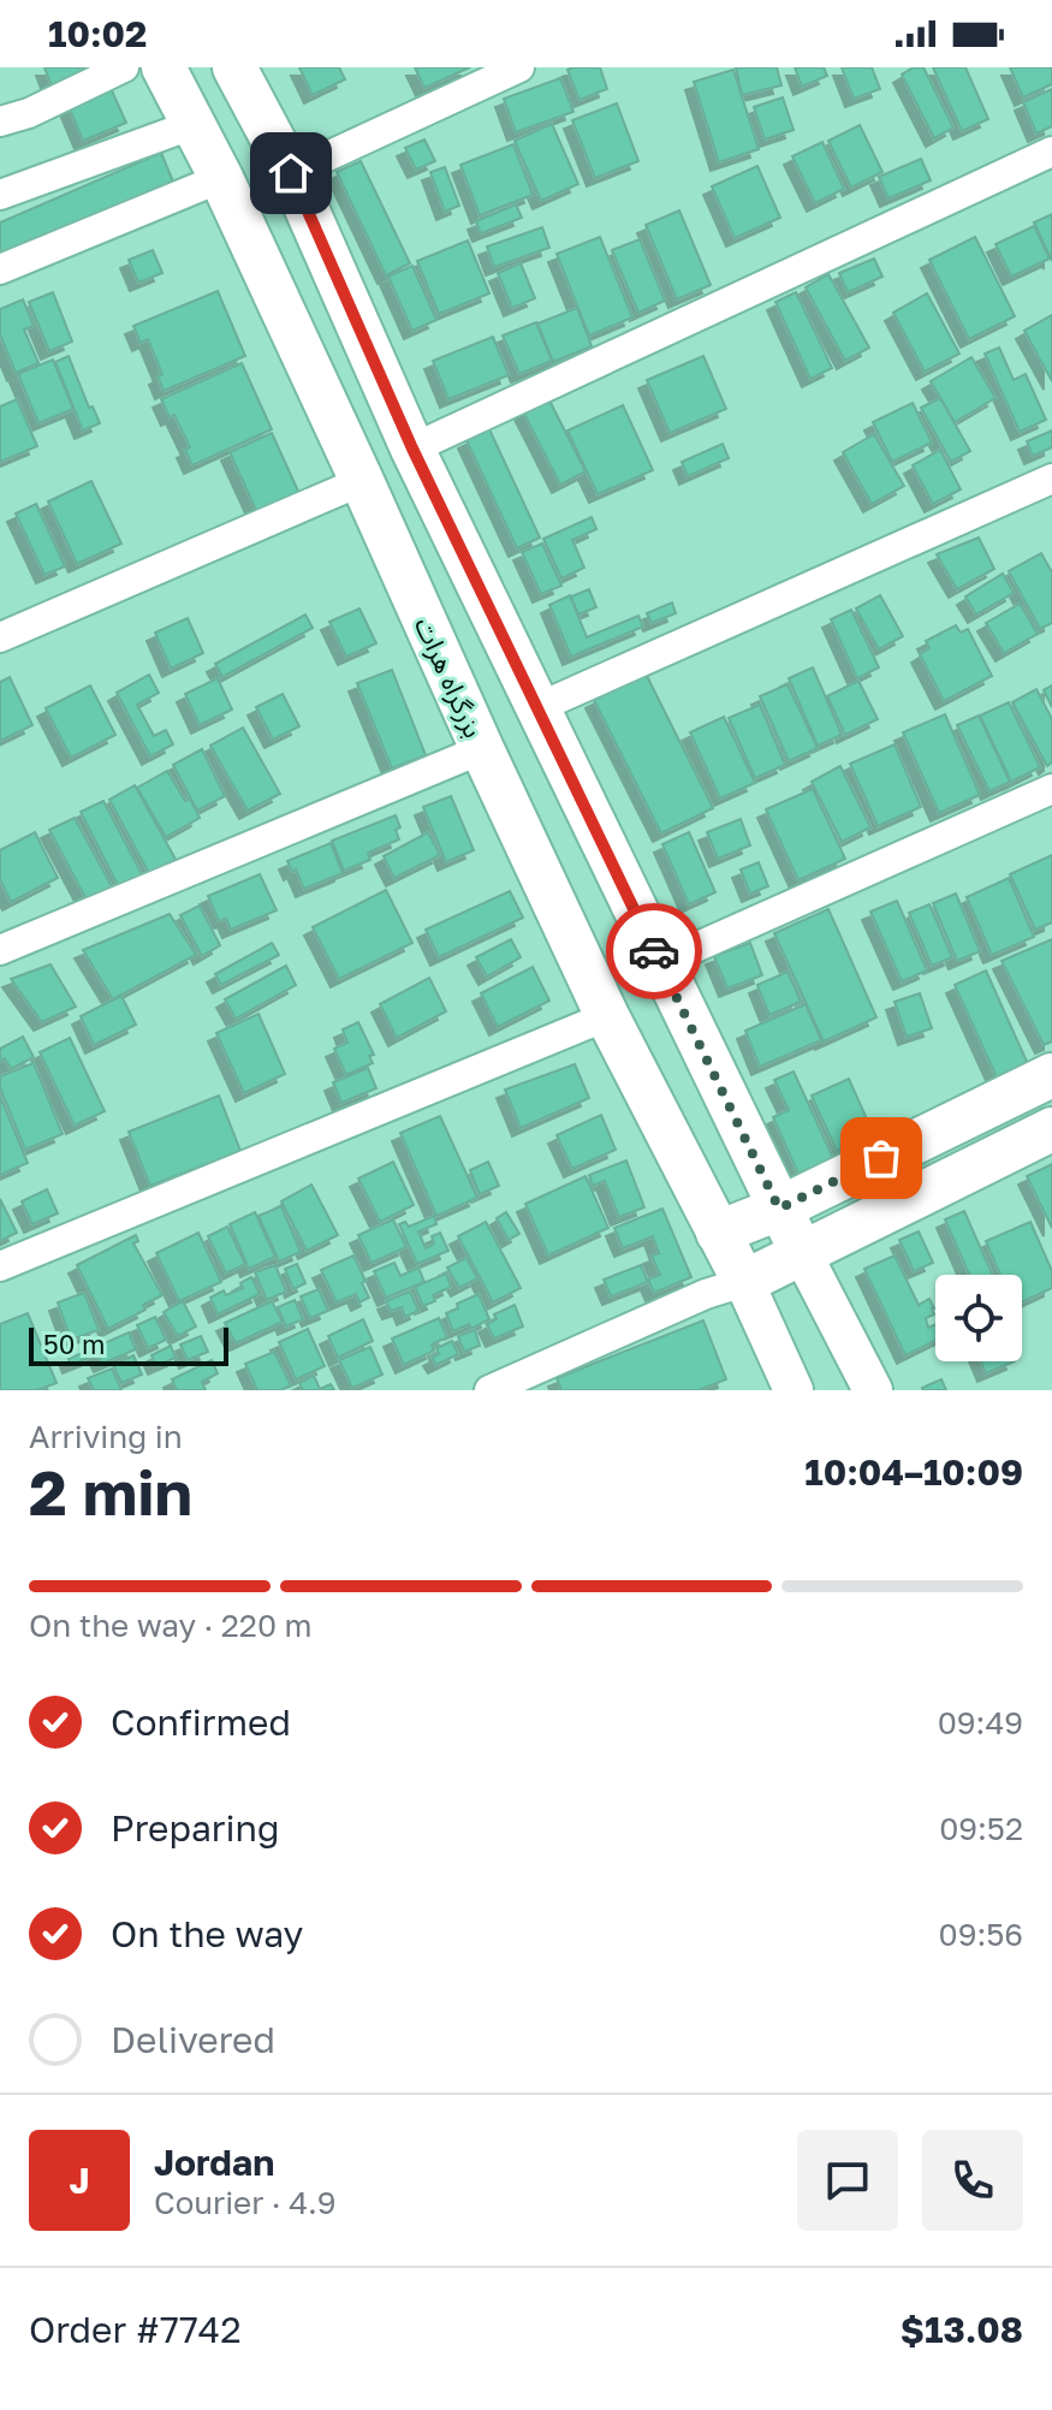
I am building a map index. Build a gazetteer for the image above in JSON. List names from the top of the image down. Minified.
{"streets":{"highway":["بزرگراه هرات"]},"scale_bar":"50 m","page":{"status":"10:02","scale":"50 m","heading":["2 min","Arriving in","10:04–10:09"],"panel":["Jordan","Courier · 4.9","Order #7742","$13.08"],"bar":"On the way · 220 m","list":[["Confirmed","09:49"],["Preparing","09:52"],["On the way","09:56"],"Delivered"],"round":"J"}}
